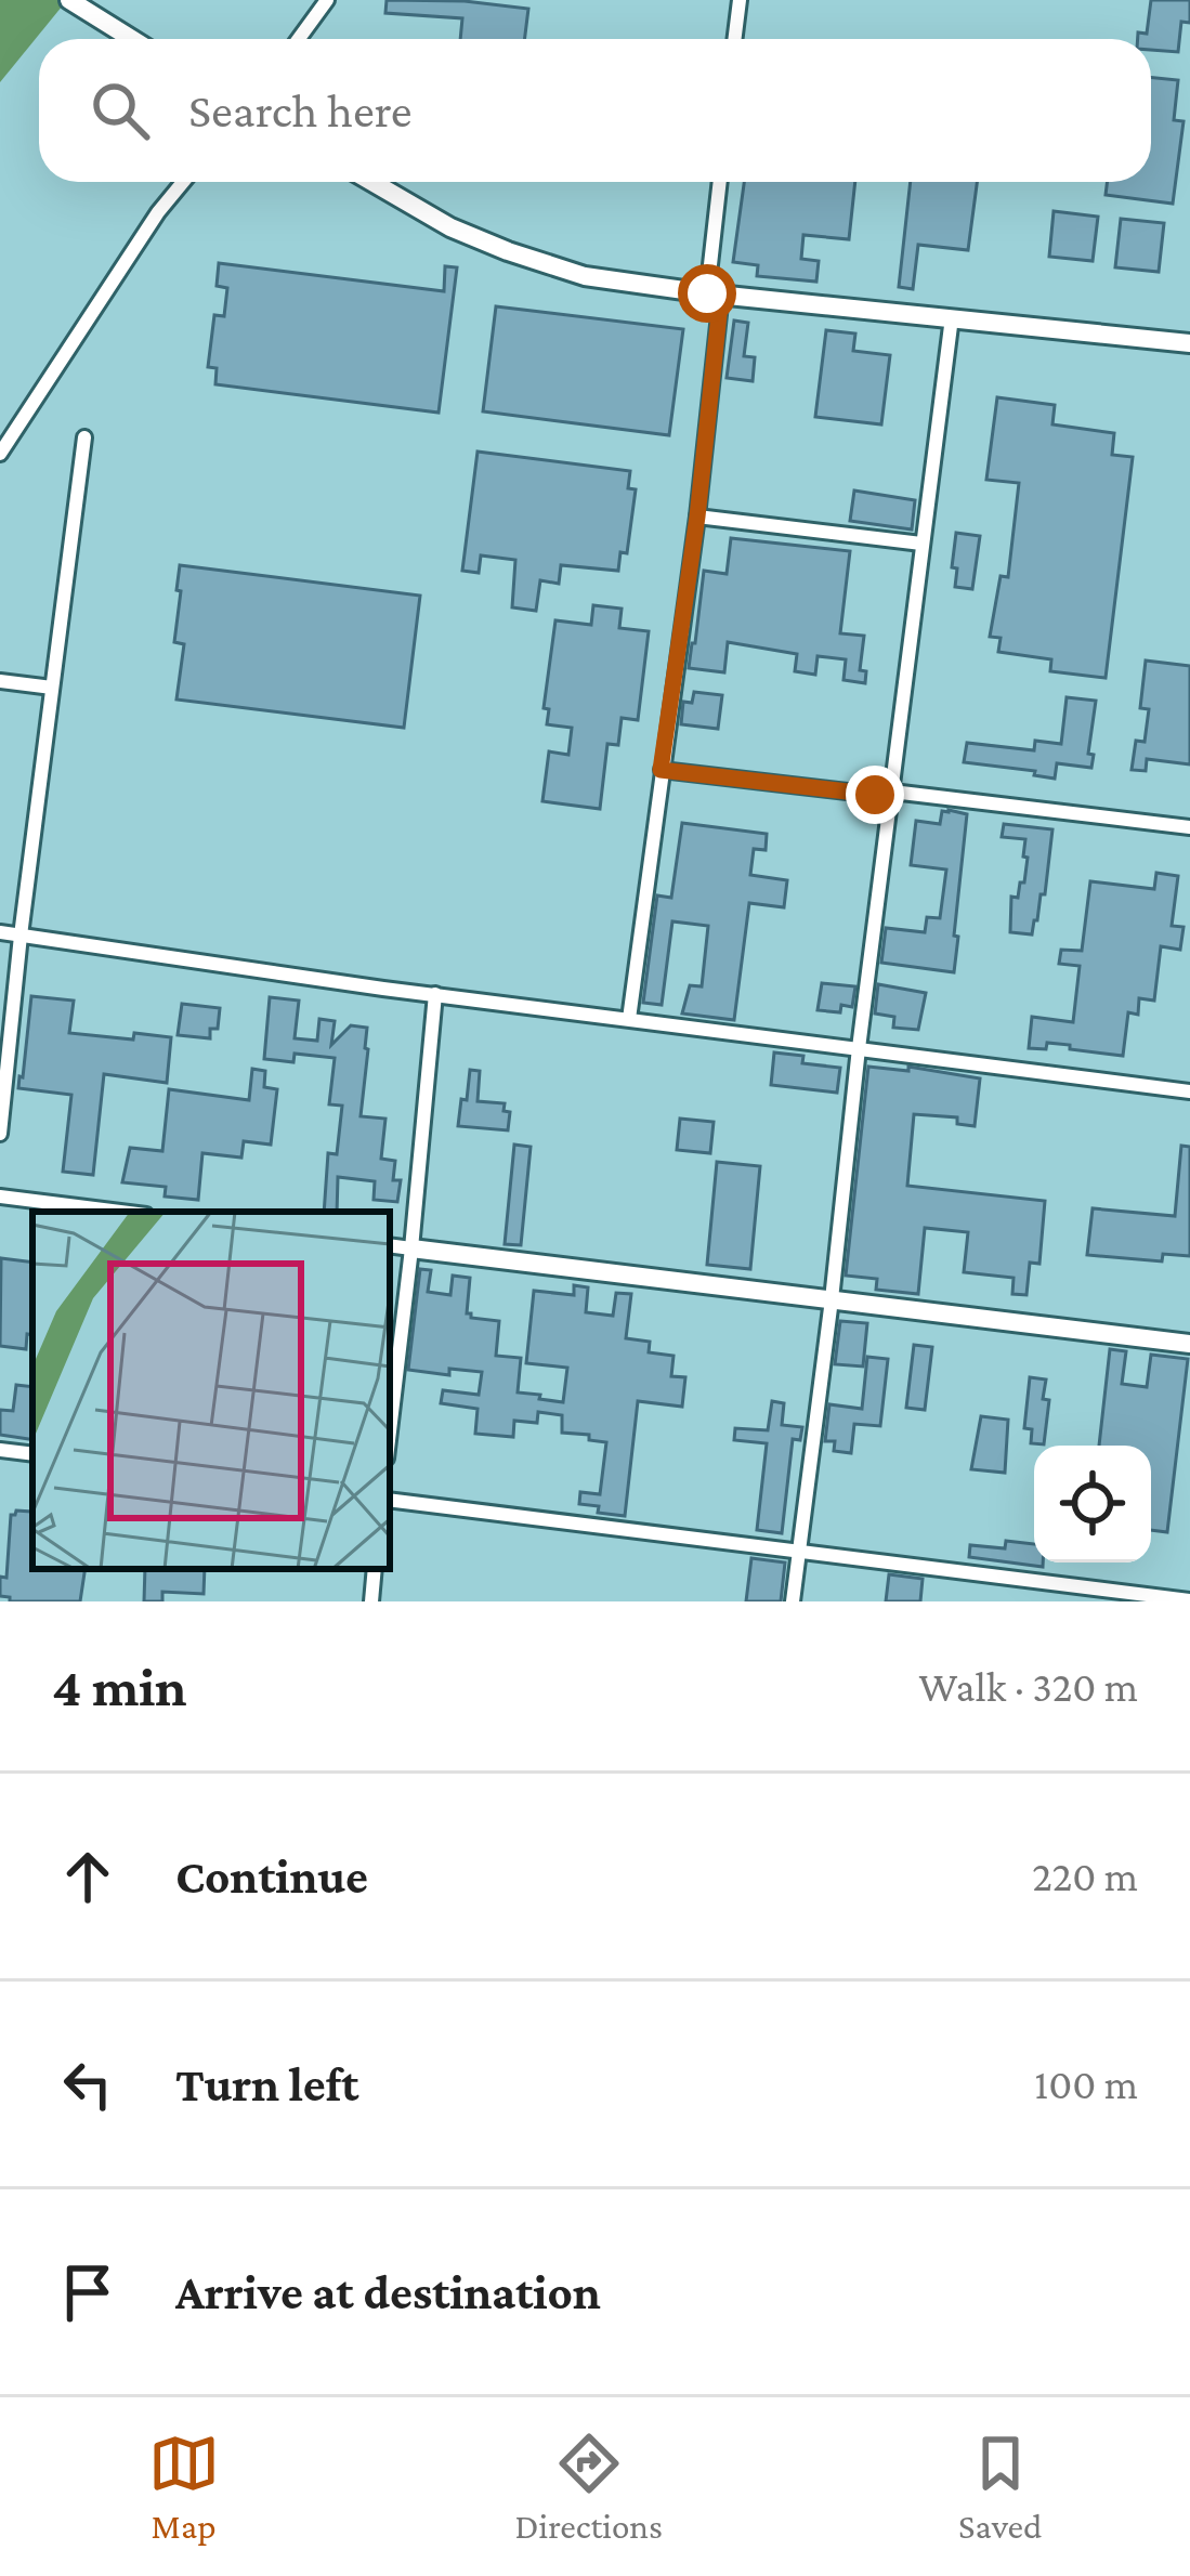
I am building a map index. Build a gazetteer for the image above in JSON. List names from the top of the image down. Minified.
{"page":{"search":"Search here","heading":["4 min","Walk · 320 m"],"list":[["Continue","220 m"],["Turn left","100 m"],"Arrive at destination"],"nav":["Map","Directions","Saved"]}}
